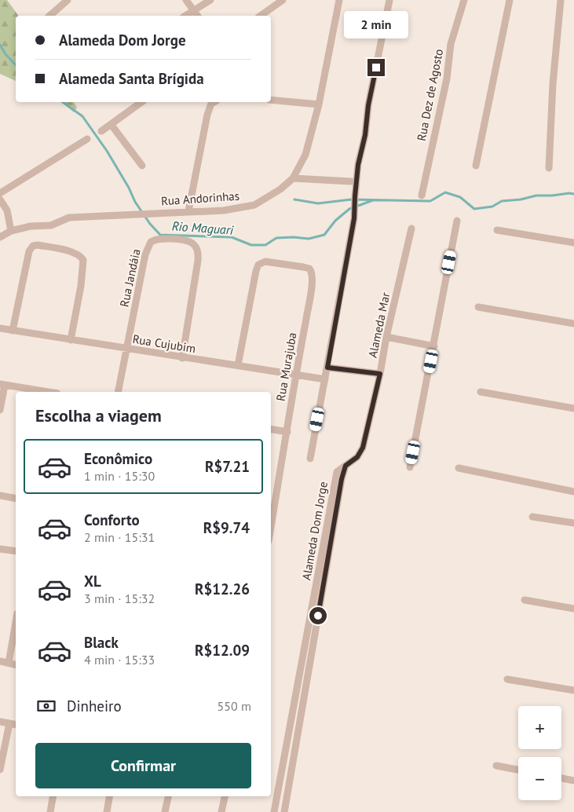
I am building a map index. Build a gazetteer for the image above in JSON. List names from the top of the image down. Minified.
{"streets":{"street":["Rua Dez de Agosto","Rua Andorinhas","Rua Jandáia","Alameda Mar","Rua Cujubim","Rua Murajuba","Alameda Dom Jorge"]},"crossings":[["Rua Jandáia","Rua Cujubim"],["Alameda Mar","Alameda Dom Jorge"],["Rua Cujubim","Rua Murajuba"]],"water":["Rio Maguari"],"page":{"bubble":"2 min","banner":["Alameda Dom Jorge","Alameda Santa Brígida"],"heading":"Escolha a viagem","list":[{"name":"Econômico","note":"1 min · 15:30","value":"R$7.21"},{"name":"Conforto","note":"2 min · 15:31","value":"R$9.74"},{"name":"XL","note":"3 min · 15:32","value":"R$12.26"},{"name":"Black","note":"4 min · 15:33","value":"R$12.09"}],"pay":["Dinheiro","550 m"],"map_buttons":["+","−"],"buttons":"Confirmar"}}
